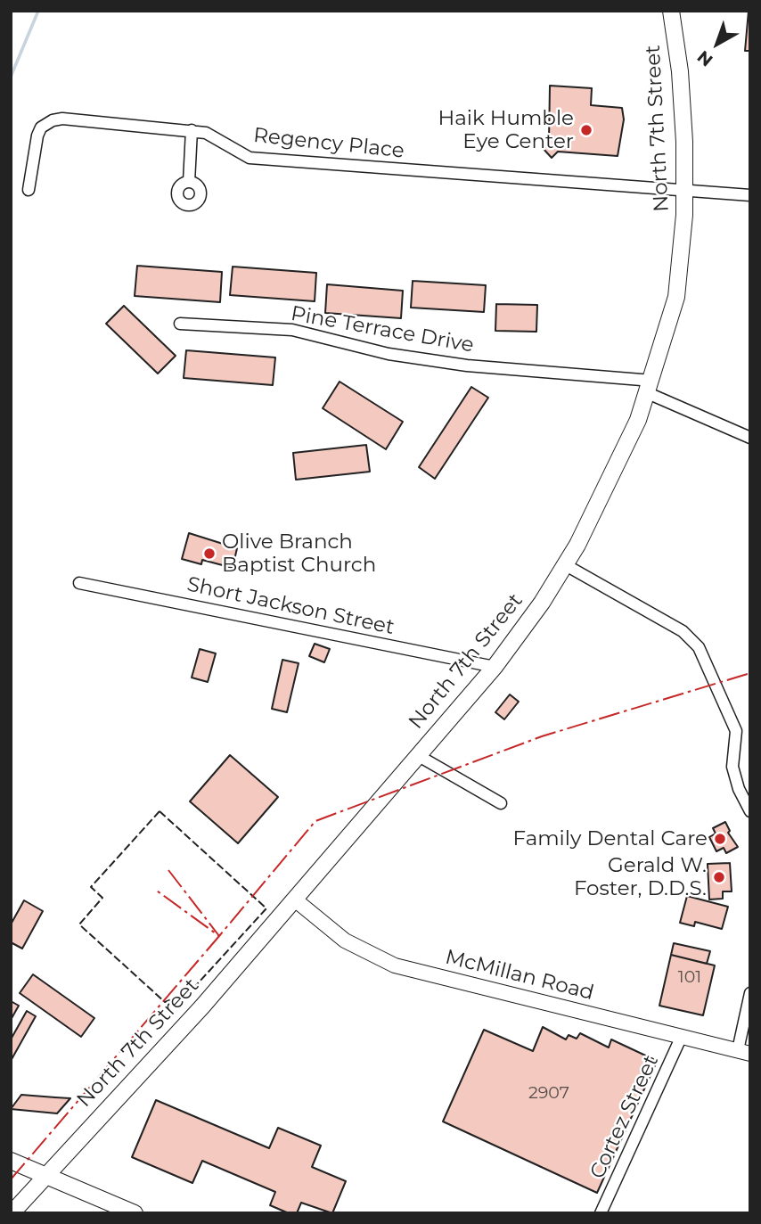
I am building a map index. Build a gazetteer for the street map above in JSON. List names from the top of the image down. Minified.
{"streets":{"main road":["North 7th Street"],"street":["Regency Place","Pine Terrace Drive","Short Jackson Street","McMillan Road","Cortez Street"]},"crossings":[["North 7th Street","Regency Place"],["North 7th Street","Pine Terrace Drive"],["North 7th Street","Short Jackson Street"],["North 7th Street","McMillan Road"],["McMillan Road","Cortez Street"]],"places":["Haik Humble Eye Center","Olive Branch Baptist Church","Family Dental Care","Gerald W. Foster, D.D.S."],"house_numbers":["101","2907"],"north":"bottom left"}
